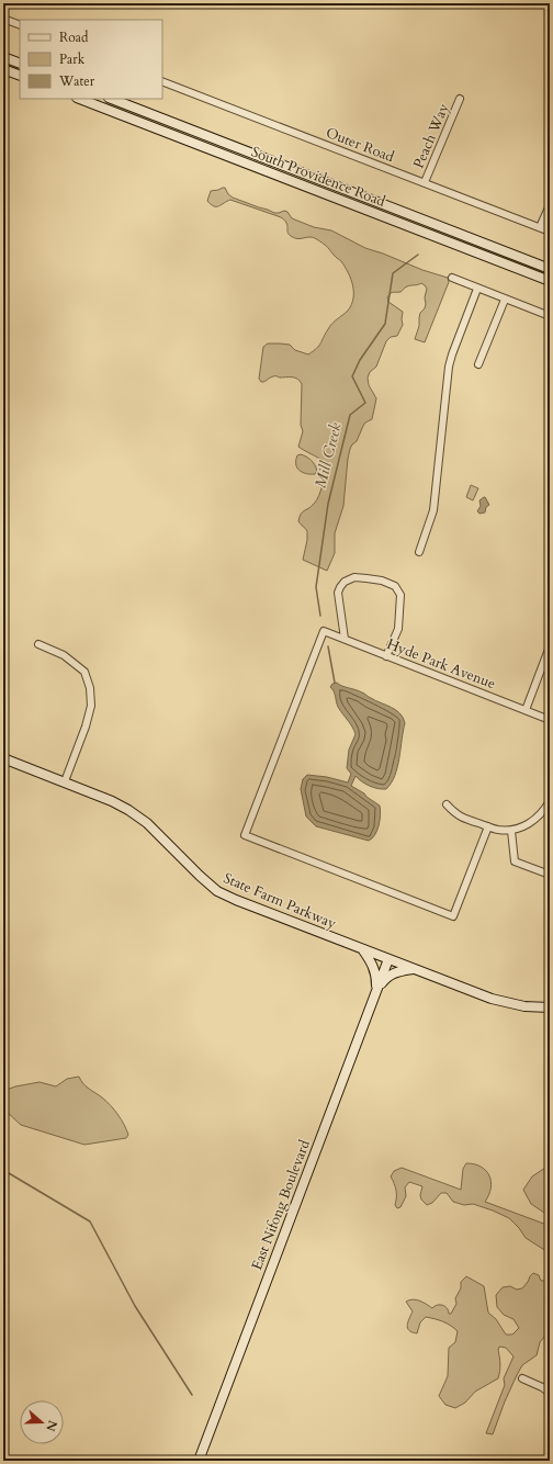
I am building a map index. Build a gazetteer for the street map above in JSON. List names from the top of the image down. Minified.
{"streets":{"street":["Peach Way","Outer Road","South Providence Road","Hyde Park Avenue","State Farm Parkway","East Nifong Boulevard"]},"crossings":[["Peach Way","Outer Road"],["State Farm Parkway","East Nifong Boulevard"]],"water":["Mill Creek"],"legend":["Road","Park","Water"],"north":"right"}
